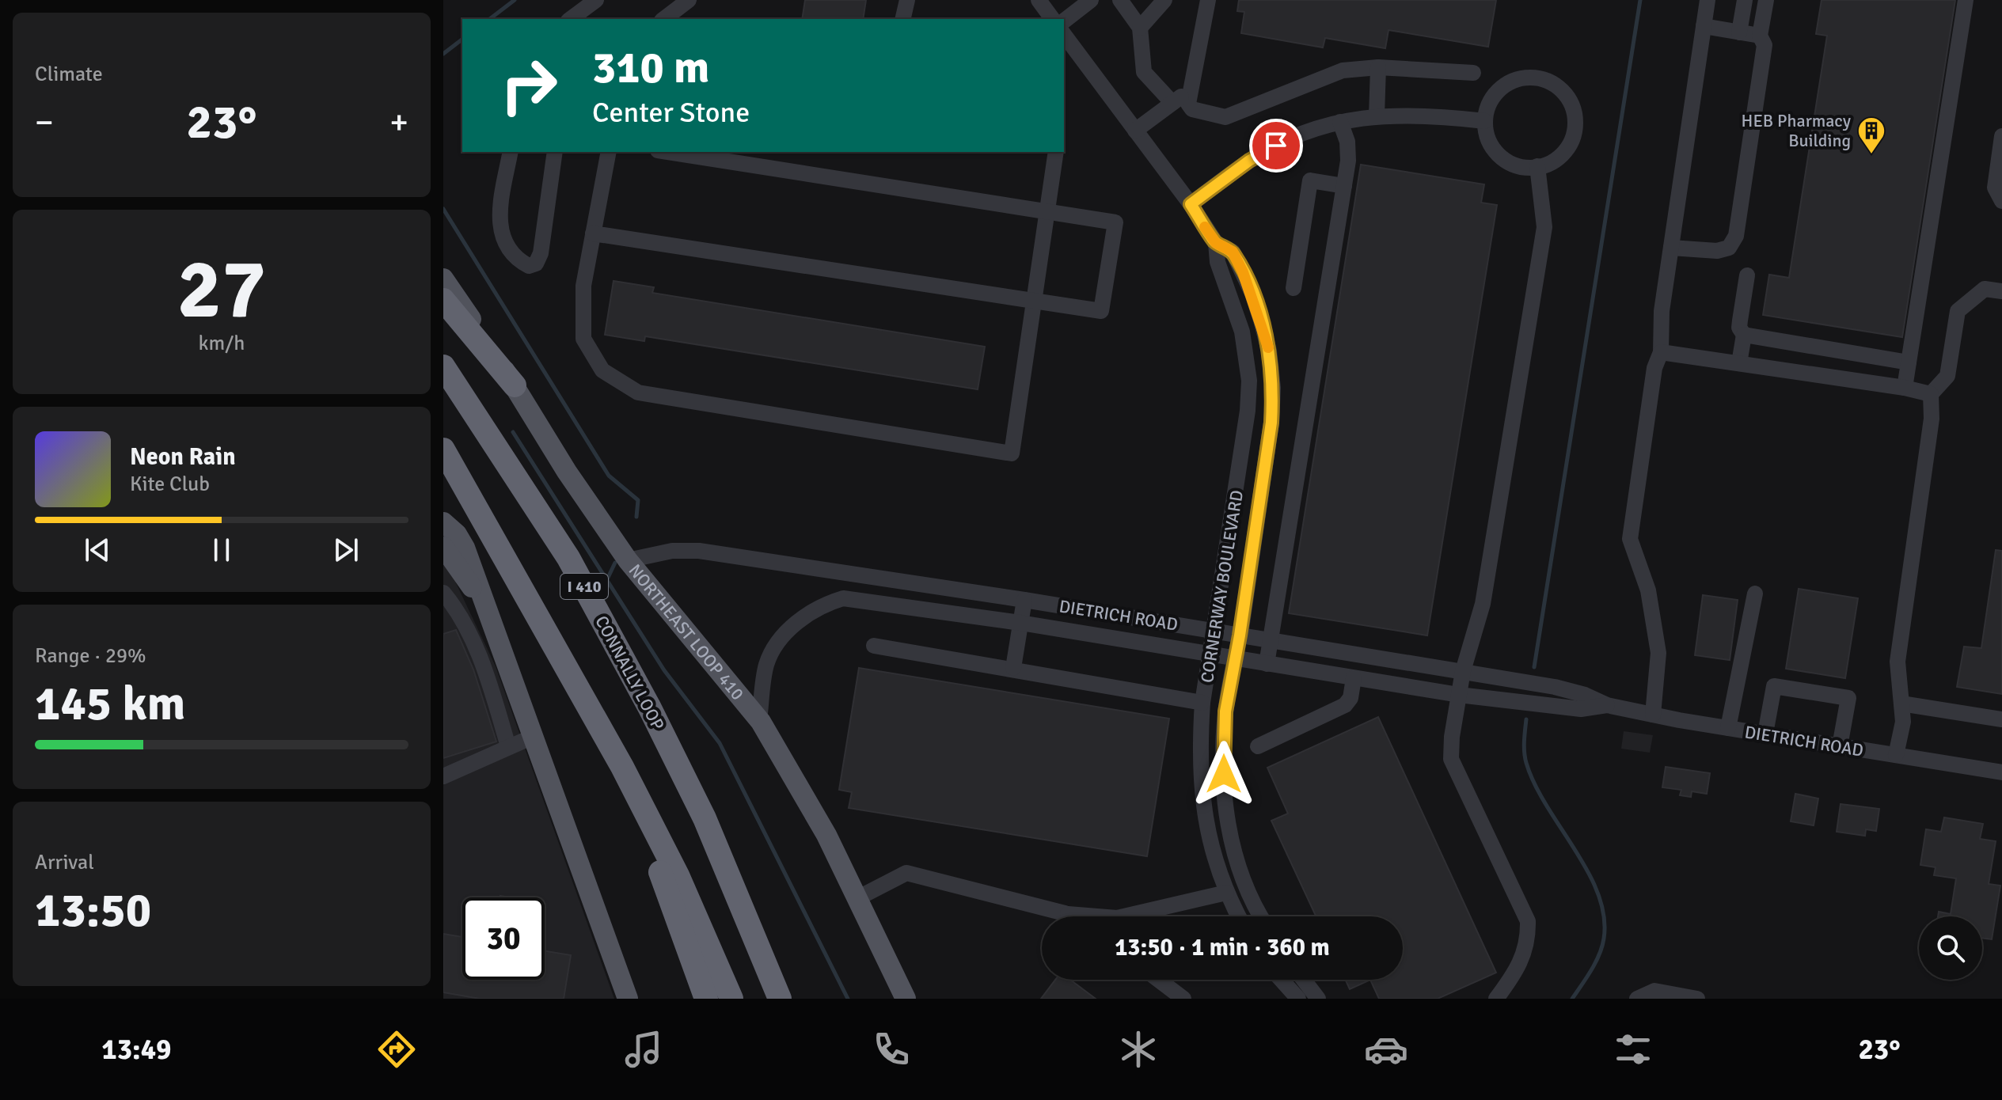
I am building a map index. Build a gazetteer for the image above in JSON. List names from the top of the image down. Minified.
{"streets":{"highway":["I 410","CONNALLY LOOP"],"main road":["NORTHEAST LOOP 410"],"street":["CORNERWAY BOULEVARD","DIETRICH ROAD"]},"crossings":[["CORNERWAY BOULEVARD","DIETRICH ROAD"],["DIETRICH ROAD","NORTHEAST LOOP 410"]],"places":{"building":["HEB Pharmacy Building"]},"page":{"tile":["Climate",["27","km/h"],["Range · 29%","145 km"],["Arrival","13:50"]],"turn":["310 m","Center Stone"],"heat":["−","23°","+"],"song":["Neon Rain","Kite Club"],"limit":"30","trip":"13:50 · 1 min · 360 m","tabs":["13:49","23°"]}}
